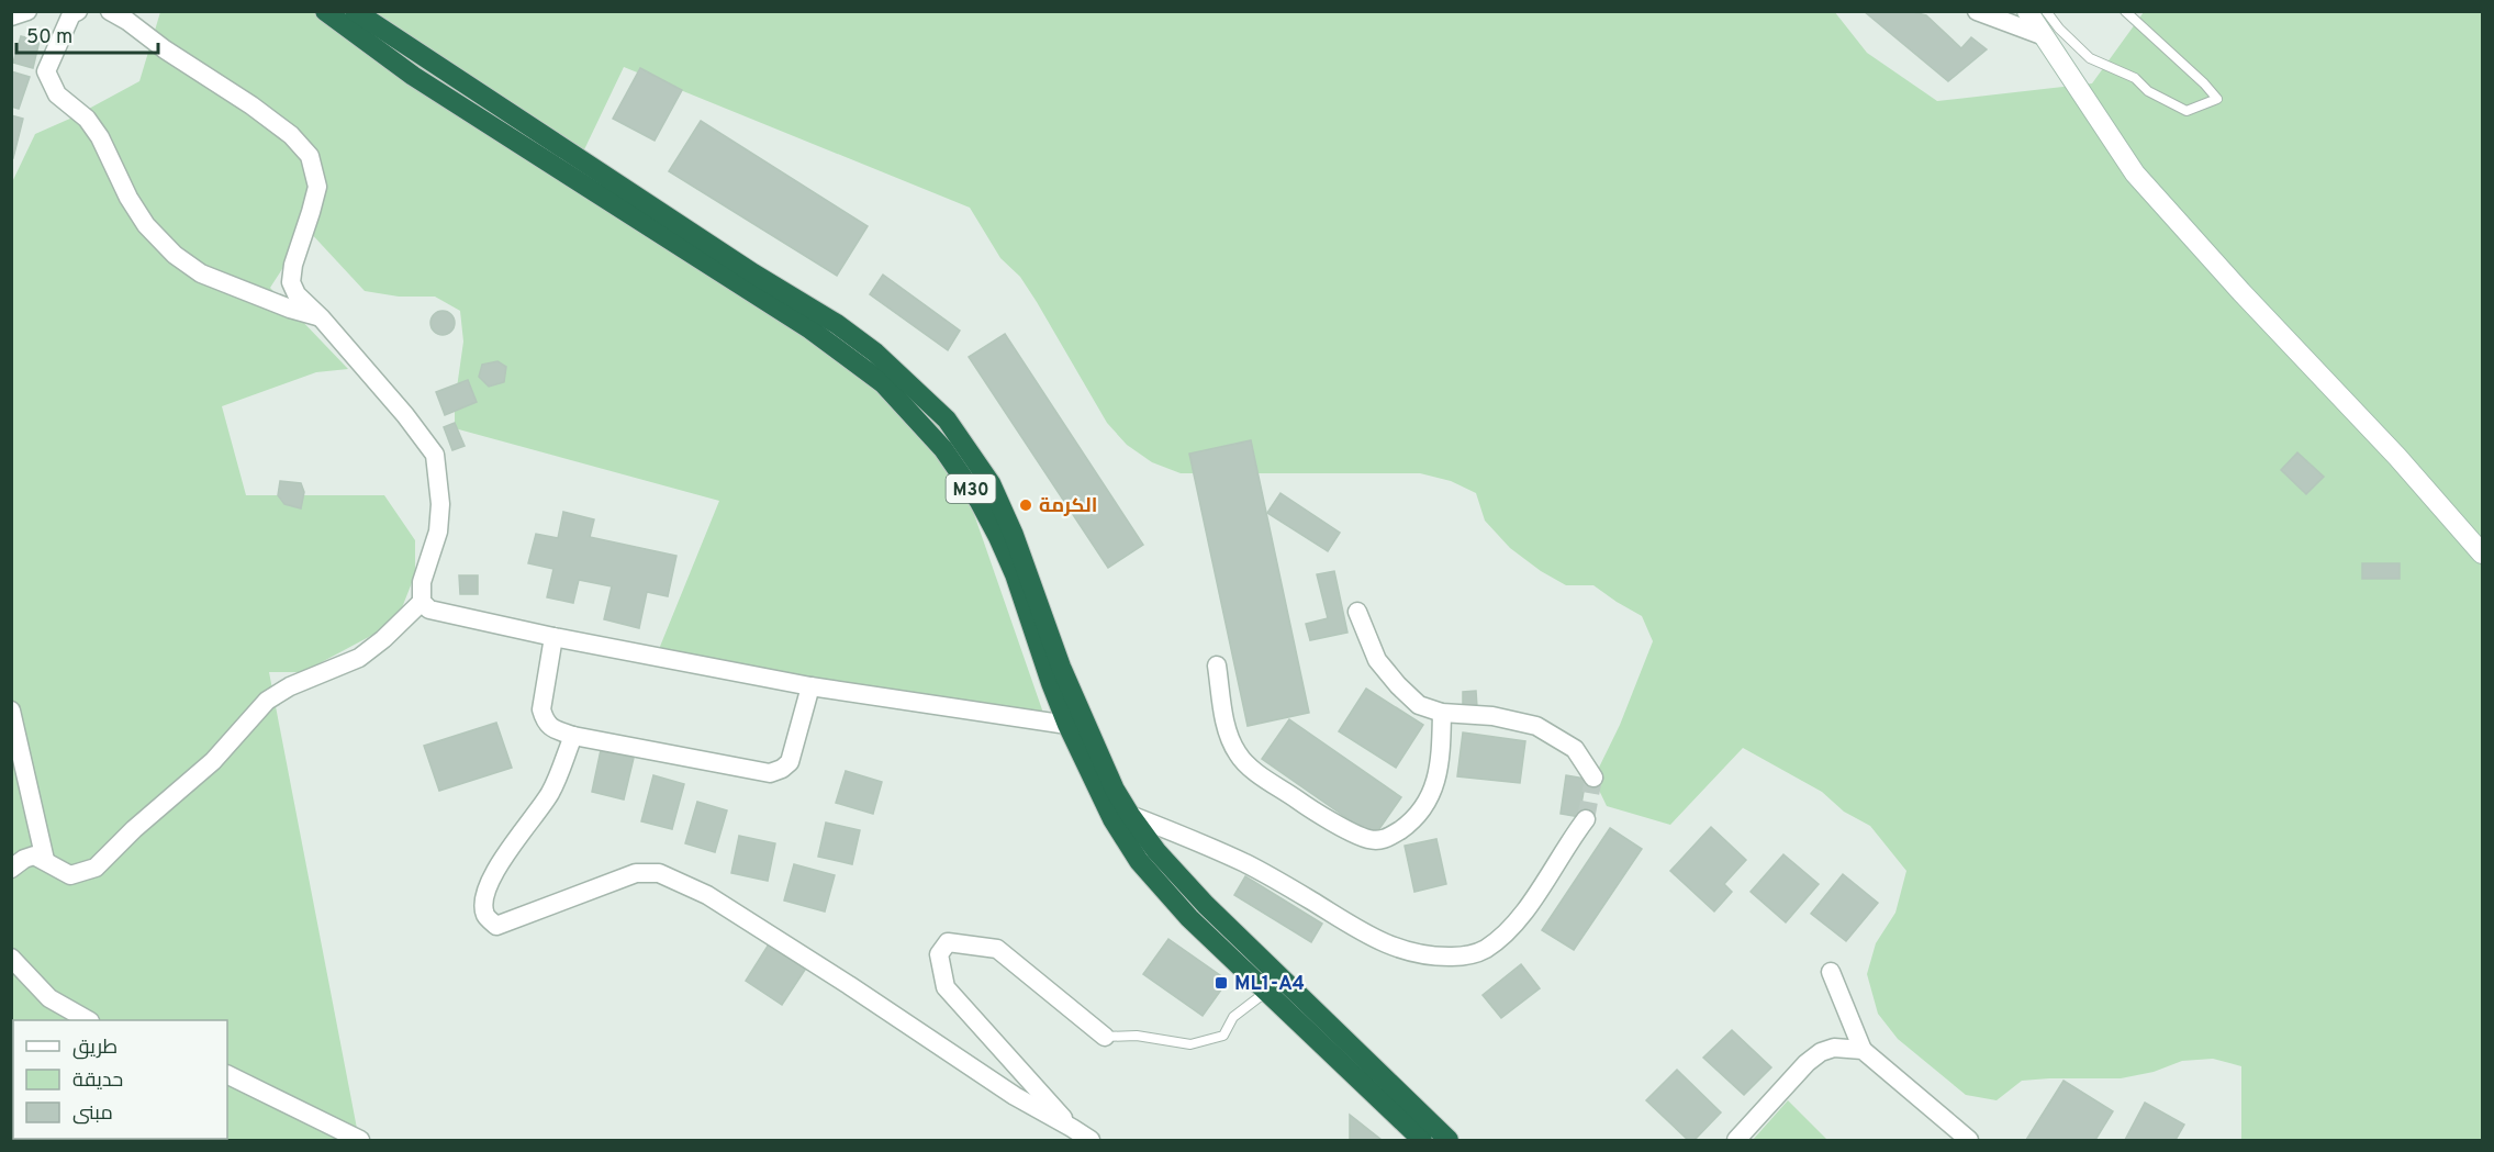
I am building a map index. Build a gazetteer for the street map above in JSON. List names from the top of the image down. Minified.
{"streets":{"highway":["M30"]},"places":{"other":["الكرمة"],"transit":["ML1-A4"]},"legend":["طريق","حديقة","مبنى"],"scale_bar":"50 m"}
